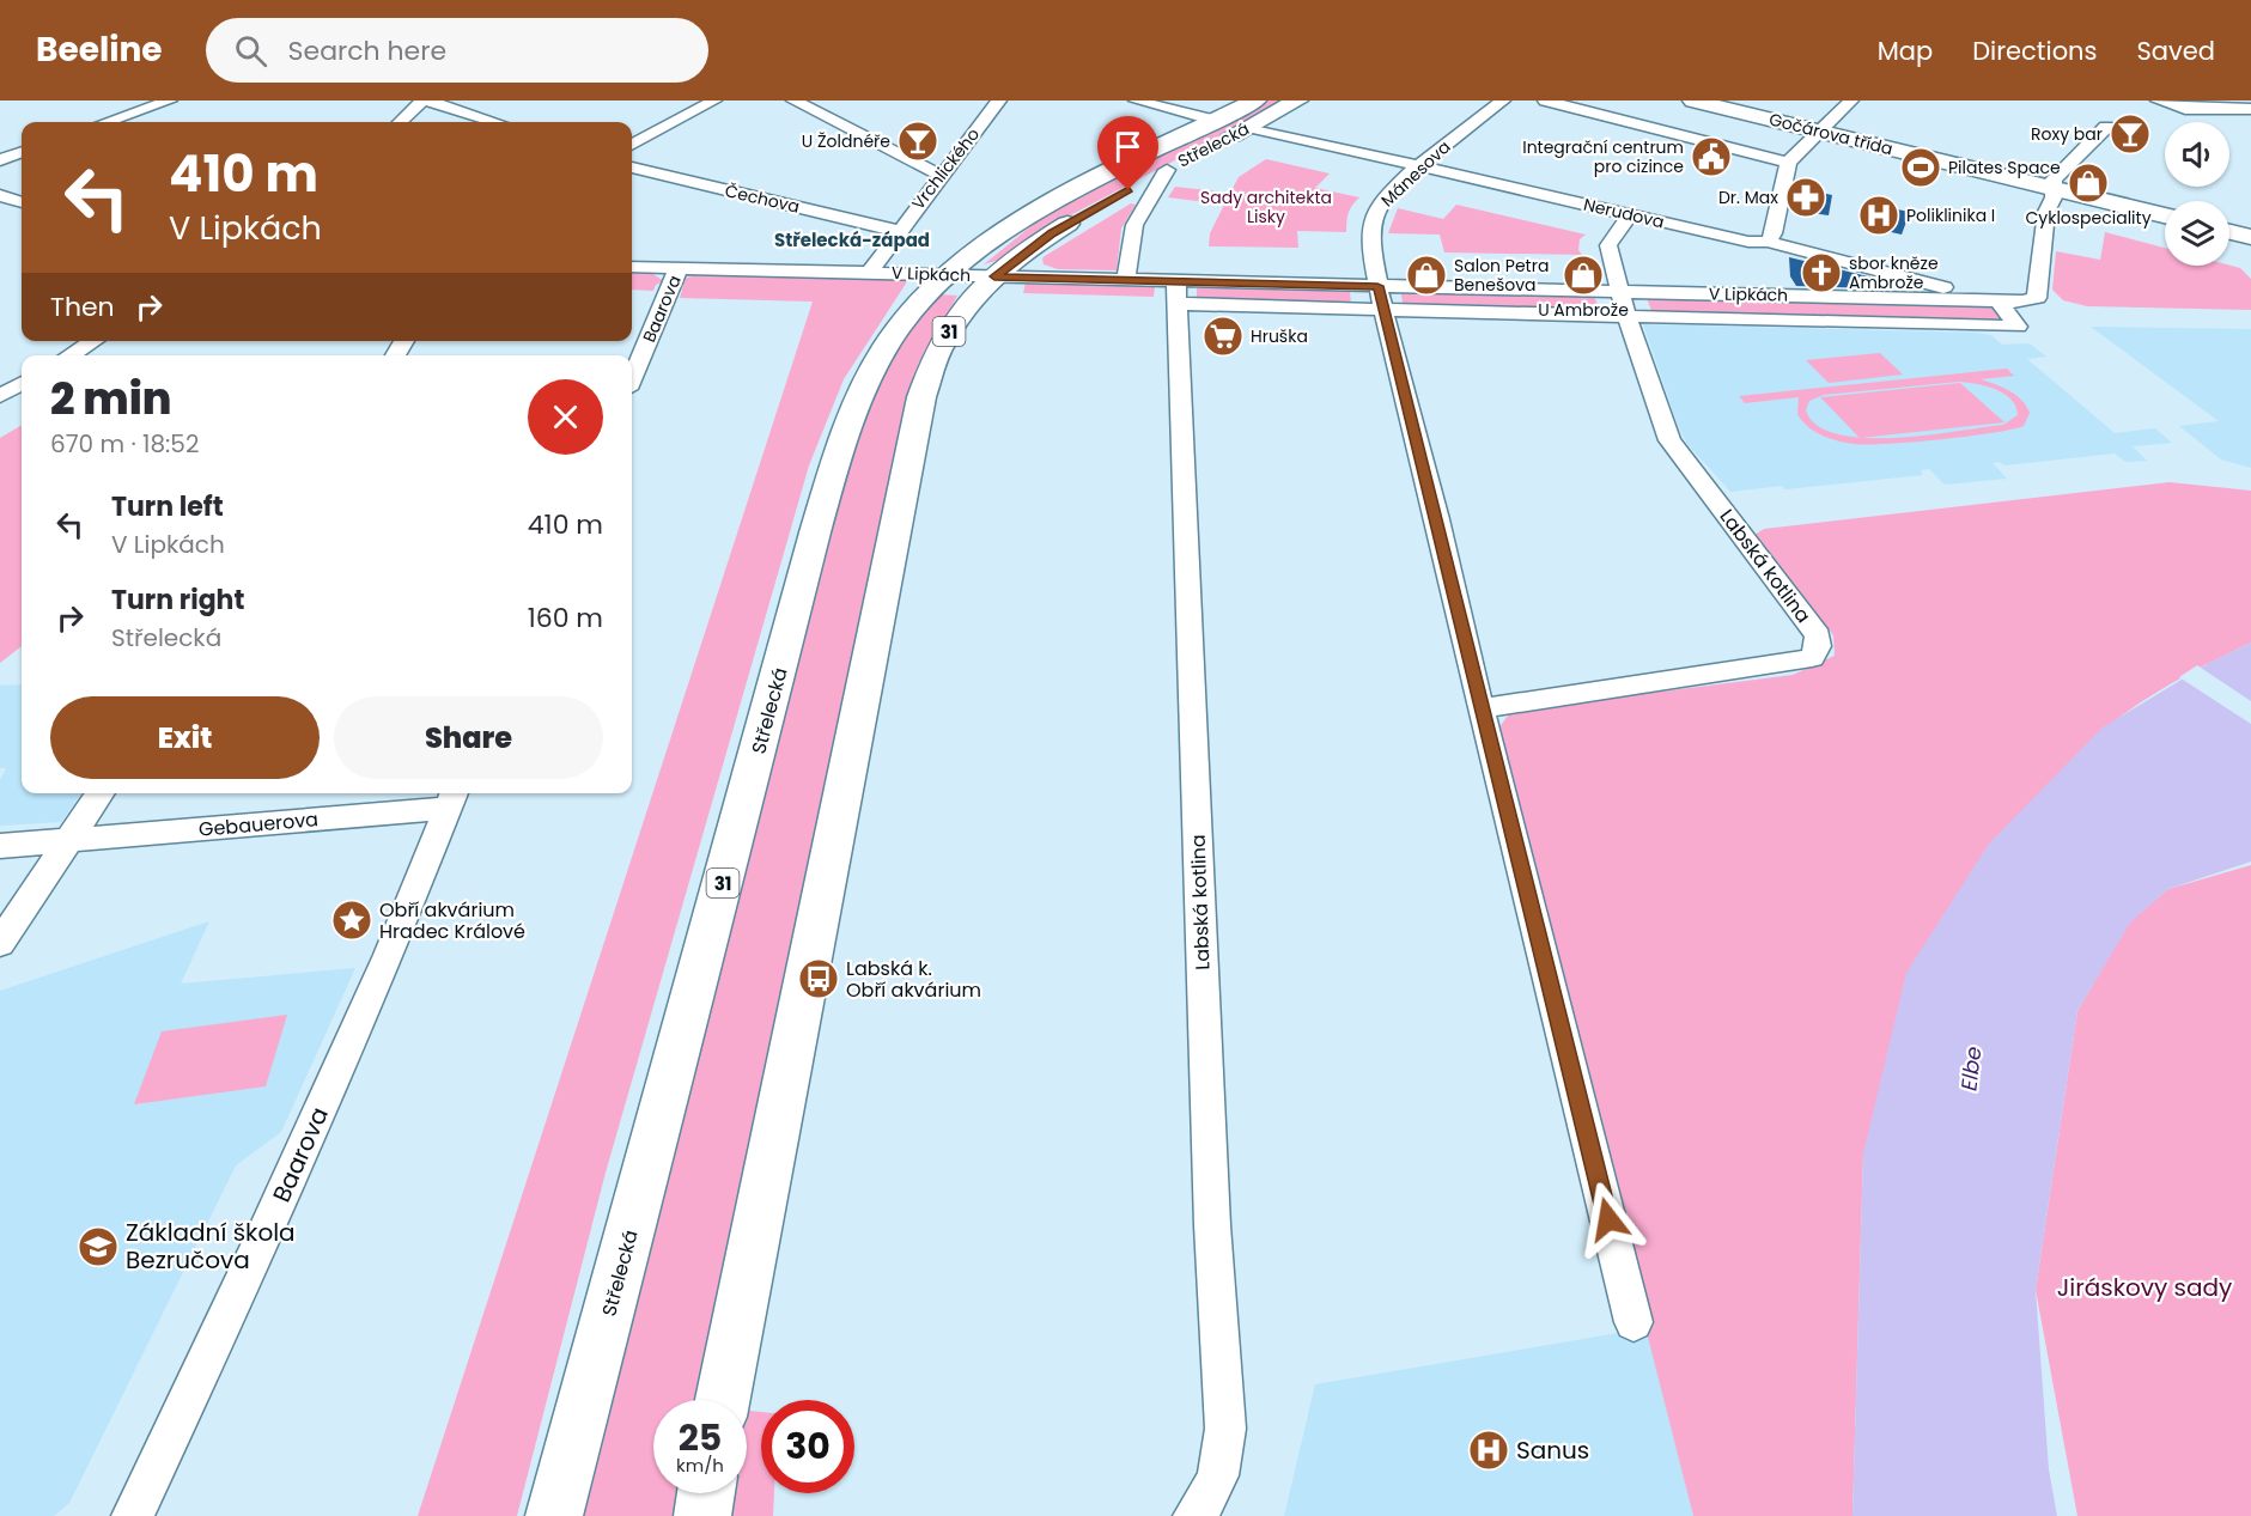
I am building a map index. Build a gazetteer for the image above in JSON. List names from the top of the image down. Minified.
{"streets":{"main road":["Gočárova třída","Střelecká","31"],"street":["Vrchlického","Mánesova","Čechova","Nerudova","V Lipkách","Baarova","Labská kotlina","Gebauerova"]},"crossings":[["Střelecká","Nerudova"],["Střelecká","V Lipkách"],["Vrchlického","Čechova"],["Vrchlického","V Lipkách"],["Mánesova","Nerudova"],["Mánesova","V Lipkách"],["Nerudova","V Lipkách"],["V Lipkách","Baarova"],["V Lipkách","31"],["V Lipkách","Labská kotlina"],["Baarova","Gebauerova"]],"districts":["Střelecká-západ"],"water":["Elbe"],"parks":["Sady architekta Lisky","Jiráskovy sady"],"places":{"bar":["Roxy bar","U Žoldnéře"],"public building":["Integrační centrum pro cizince"],"sports":["Pilates Space"],"shop":["Cyklospeciality","Salon Petra Benešova","U Ambrože"],"pharmacy":["Dr. Max"],"hospital":["Poliklinika I","Sanus"],"church":["sbor kněze Ambrože"],"supermarket":["Hruška"],"place":["Obří akvárium Hradec Králové"],"bus stop":["Labská k. Obří akvárium"],"school or university":["Základní škola Bezručova"]},"page":{"header":"Beeline","search":"Search here","nav":["Map","Directions","Saved"],"turn":["410 m","V Lipkách"],"then":"Then","heading":["2 min","670 m · 18:52"],"list":[{"name":"Turn left","note":"V Lipkách","value":"410 m"},{"name":"Turn right","note":"Střelecká","value":"160 m"}],"buttons":["Exit","Share"],"speed":"25 km/h","limit":"30"}}
